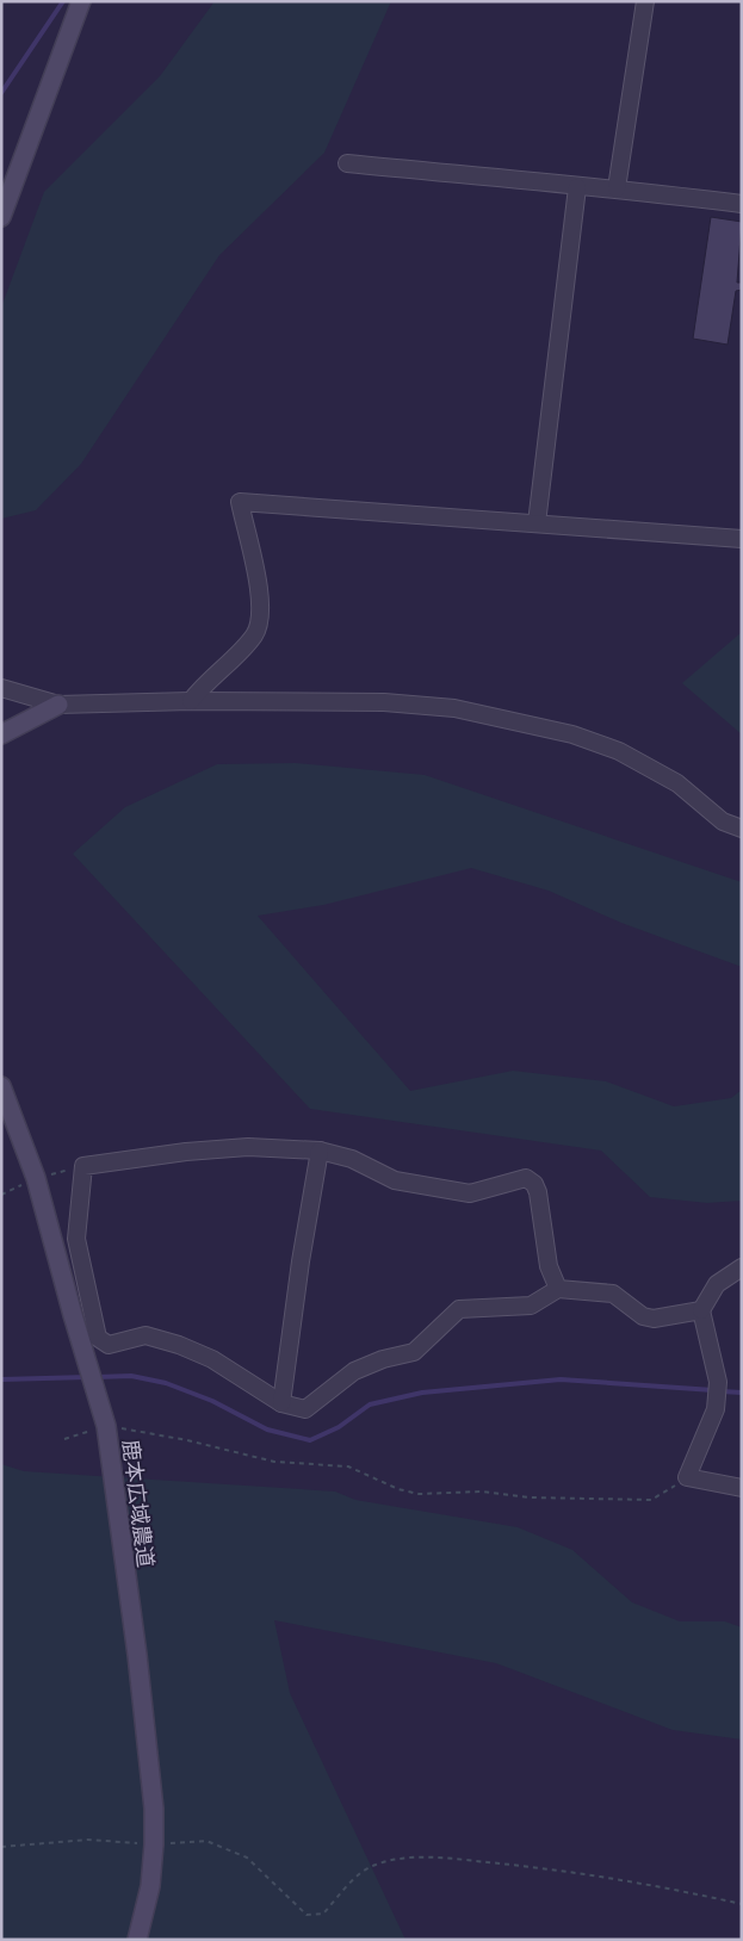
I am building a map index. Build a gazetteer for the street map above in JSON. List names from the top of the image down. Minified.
{"streets":{"street":["鹿本広域農道"]}}
